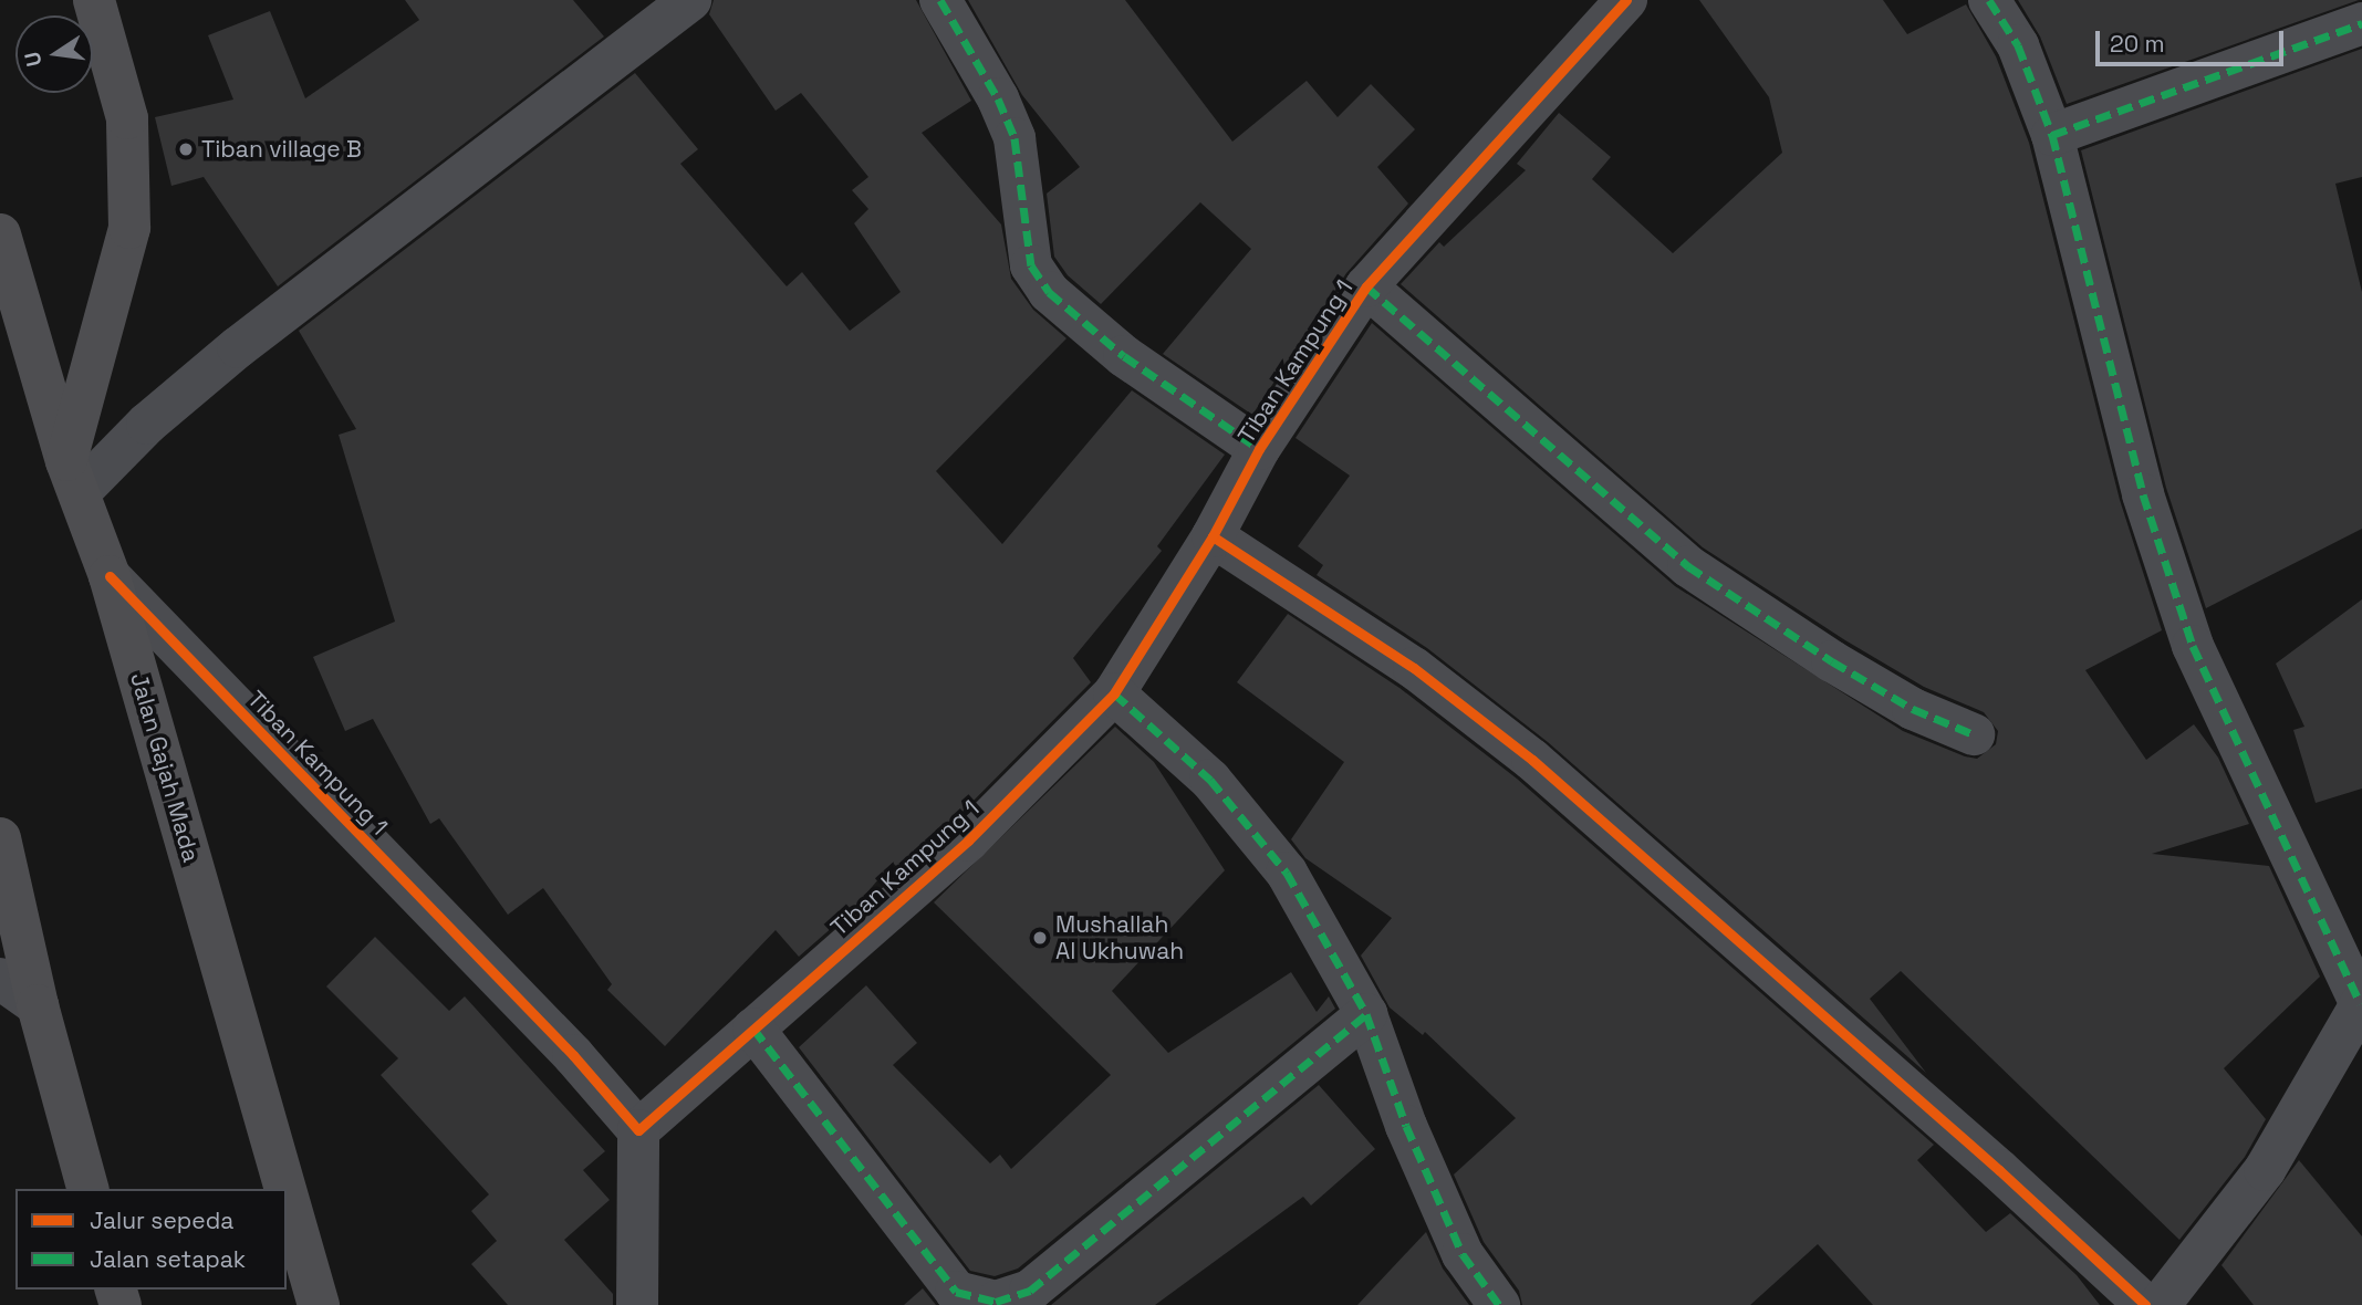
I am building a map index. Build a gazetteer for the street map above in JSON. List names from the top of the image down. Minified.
{"streets":{"highway":["Jalan Gajah Mada"],"street":["Tiban Kampung 1"]},"crossings":[["Tiban Kampung 1","Jalan Gajah Mada"]],"places":["Tiban village B","Mushallah Al Ukhuwah"],"legend":["Jalur sepeda","Jalan setapak"],"scale_bar":"20 m","north":"left"}
